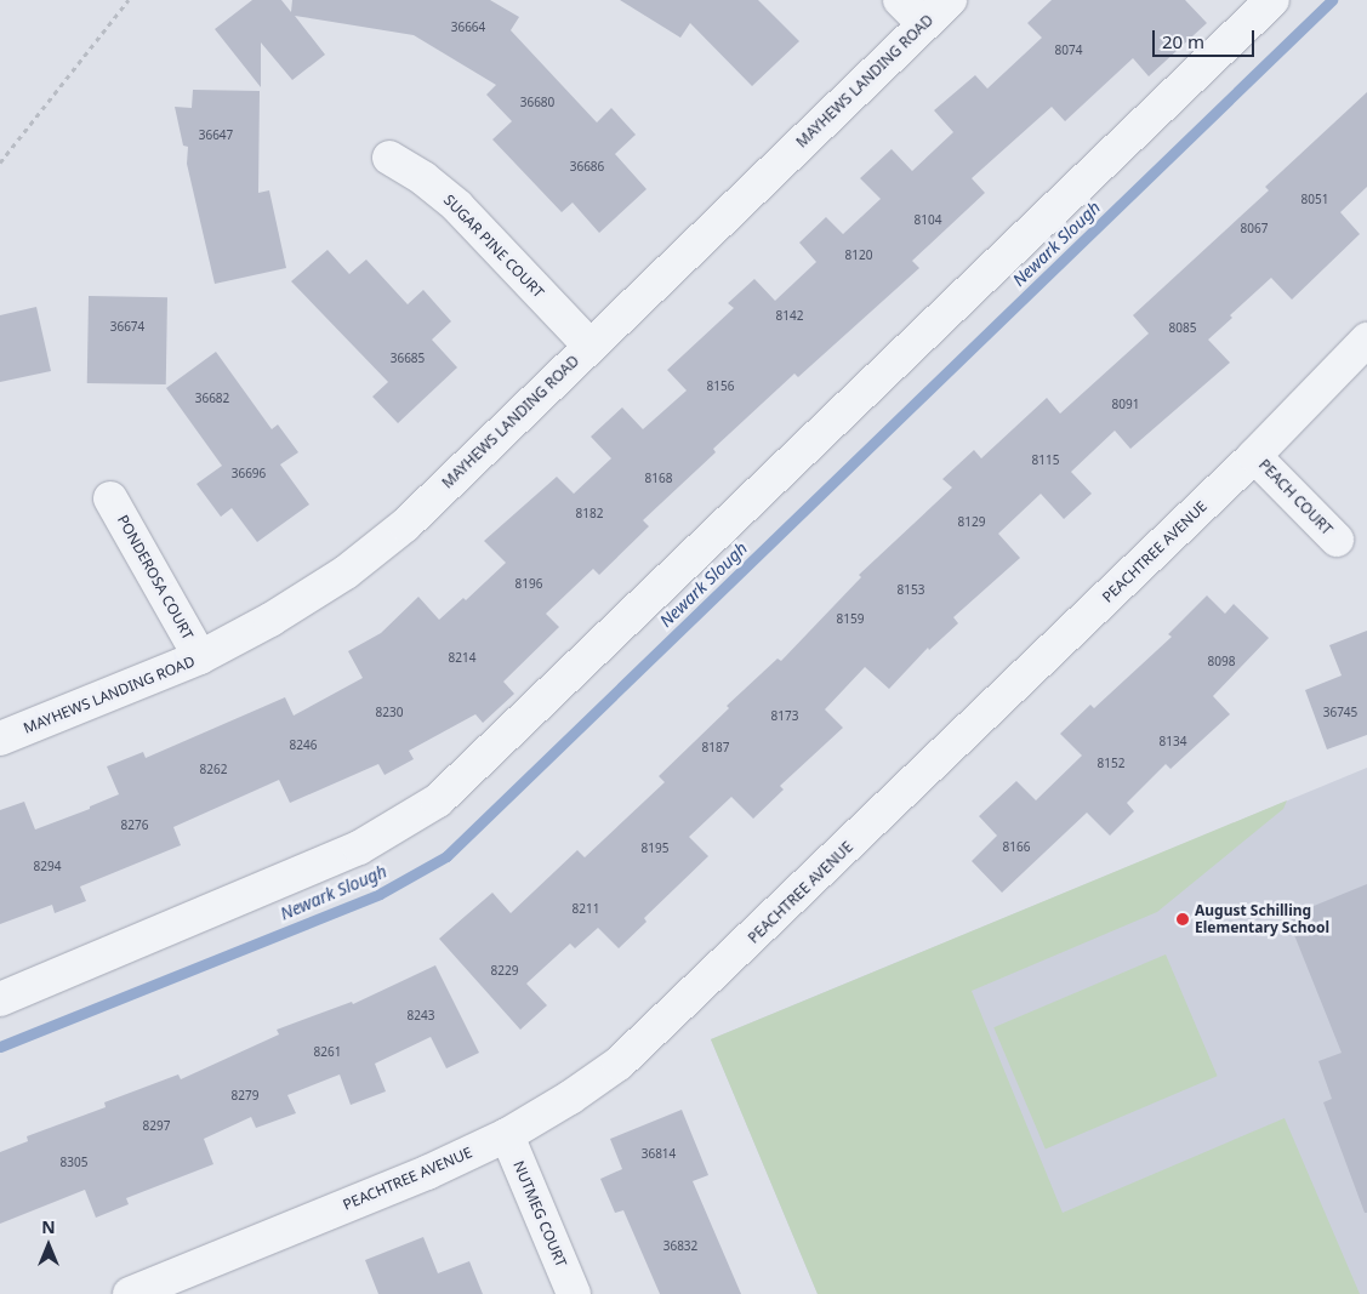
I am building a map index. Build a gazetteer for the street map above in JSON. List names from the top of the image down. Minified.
{"streets":{"street":["MAYHEWS LANDING ROAD","SUGAR PINE COURT","PEACH COURT","PEACHTREE AVENUE","PONDEROSA COURT","NUTMEG COURT"]},"crossings":[["MAYHEWS LANDING ROAD","SUGAR PINE COURT"],["MAYHEWS LANDING ROAD","PONDEROSA COURT"],["PEACH COURT","PEACHTREE AVENUE"],["PEACHTREE AVENUE","NUTMEG COURT"]],"water":["Newark Slough"],"places":["August Schilling Elementary School"],"house_numbers":["36664","8074","36680","36647","36686","8051","8104","8067","8120","8142","36674","8085","36685","8156","36682","8091","8115","36696","8168","8182","8129","8196","8153","8159","8214","8098","8230","36745","8173","8134","8246","8187","8152","8262","8276","8166","8195","8294","8211","8229","8243","8261","8279","8297","36814","8305","36832"],"scale_bar":"20 m","north":"top"}
